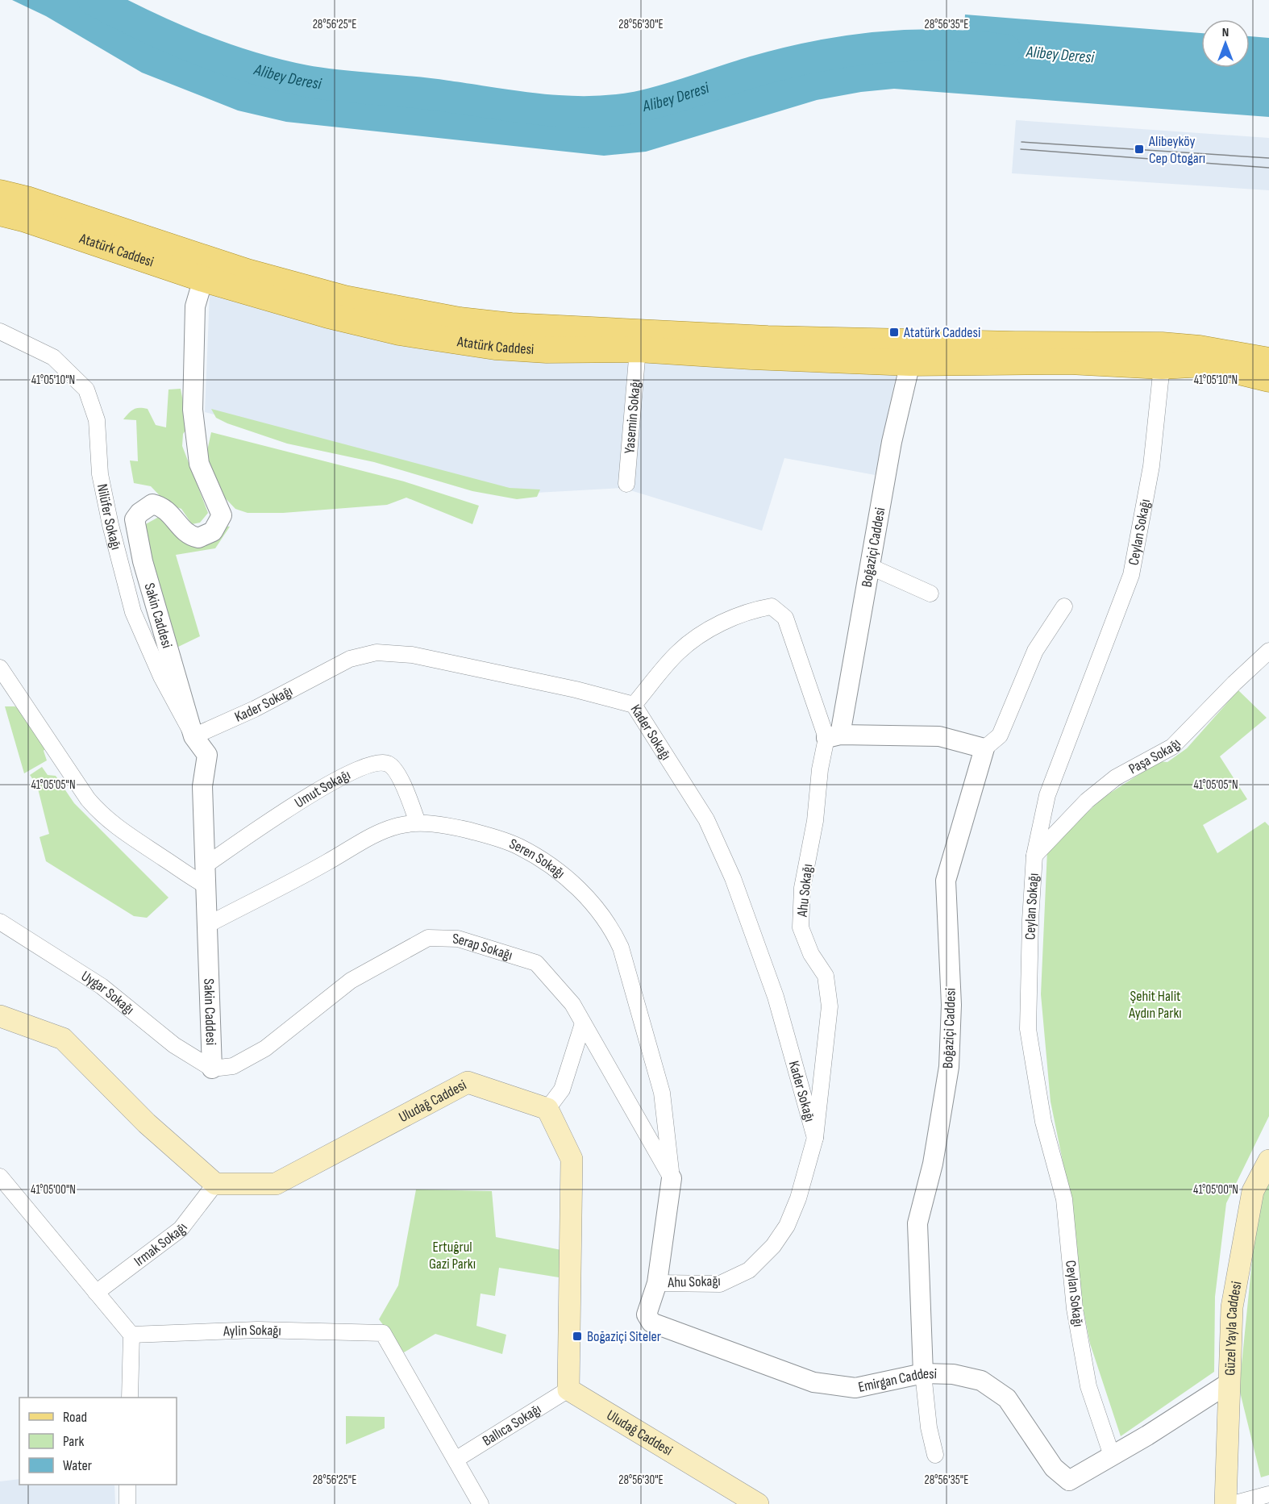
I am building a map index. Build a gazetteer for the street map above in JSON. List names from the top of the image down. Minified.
{"streets":{"main road":["Atatürk Caddesi","Uludağ Caddesi","Güzel Yayla Caddesi"],"street":["Yasemin Sokağı","Nilüfer Sokağı","Ceylan Sokağı","Boğaziçi Caddesi","Sakin Caddesi","Kader Sokağı","Paşa Sokağı","Umut Sokağı","Seren Sokağı","Ahu Sokağı","Serap Sokağı","Uygar Sokağı","Irmak Sokağı","Aylin Sokağı","Emirgan Caddesi","Ballıca Sokağı"]},"crossings":[["Atatürk Caddesi","Yasemin Sokağı"],["Atatürk Caddesi","Ceylan Sokağı"],["Atatürk Caddesi","Boğaziçi Caddesi"],["Atatürk Caddesi","Sakin Caddesi"],["Nilüfer Sokağı","Sakin Caddesi"],["Nilüfer Sokağı","Kader Sokağı"],["Ceylan Sokağı","Paşa Sokağı"],["Ceylan Sokağı","Emirgan Caddesi"],["Boğaziçi Caddesi","Ahu Sokağı"],["Boğaziçi Caddesi","Emirgan Caddesi"],["Sakin Caddesi","Kader Sokağı"],["Sakin Caddesi","Umut Sokağı"],["Sakin Caddesi","Seren Sokağı"],["Sakin Caddesi","Serap Sokağı"],["Sakin Caddesi","Uygar Sokağı"],["Kader Sokağı","Ahu Sokağı"],["Umut Sokağı","Seren Sokağı"],["Seren Sokağı","Serap Sokağı"],["Seren Sokağı","Emirgan Caddesi"],["Ahu Sokağı","Emirgan Caddesi"],["Serap Sokağı","Uygar Sokağı"],["Serap Sokağı","Emirgan Caddesi"],["Uludağ Caddesi","Irmak Sokağı"],["Uludağ Caddesi","Ballıca Sokağı"],["Güzel Yayla Caddesi","Emirgan Caddesi"],["Aylin Sokağı","Ballıca Sokağı"]],"water":["Alibey Deresi"],"parks":["Şehit Halit Aydın Parkı","Ertuğrul Gazi Parkı"],"places":{"transit":["Alibeyköy Cep Otogarı","Atatürk Caddesi","Boğaziçi Siteler"]},"legend":["Road","Park","Water"],"north":"top","coordinates":["28°56'25\"E","28°56'30\"E","28°56'35\"E","41°05'10\"N","41°05'05\"N","41°05'00\"N"]}
